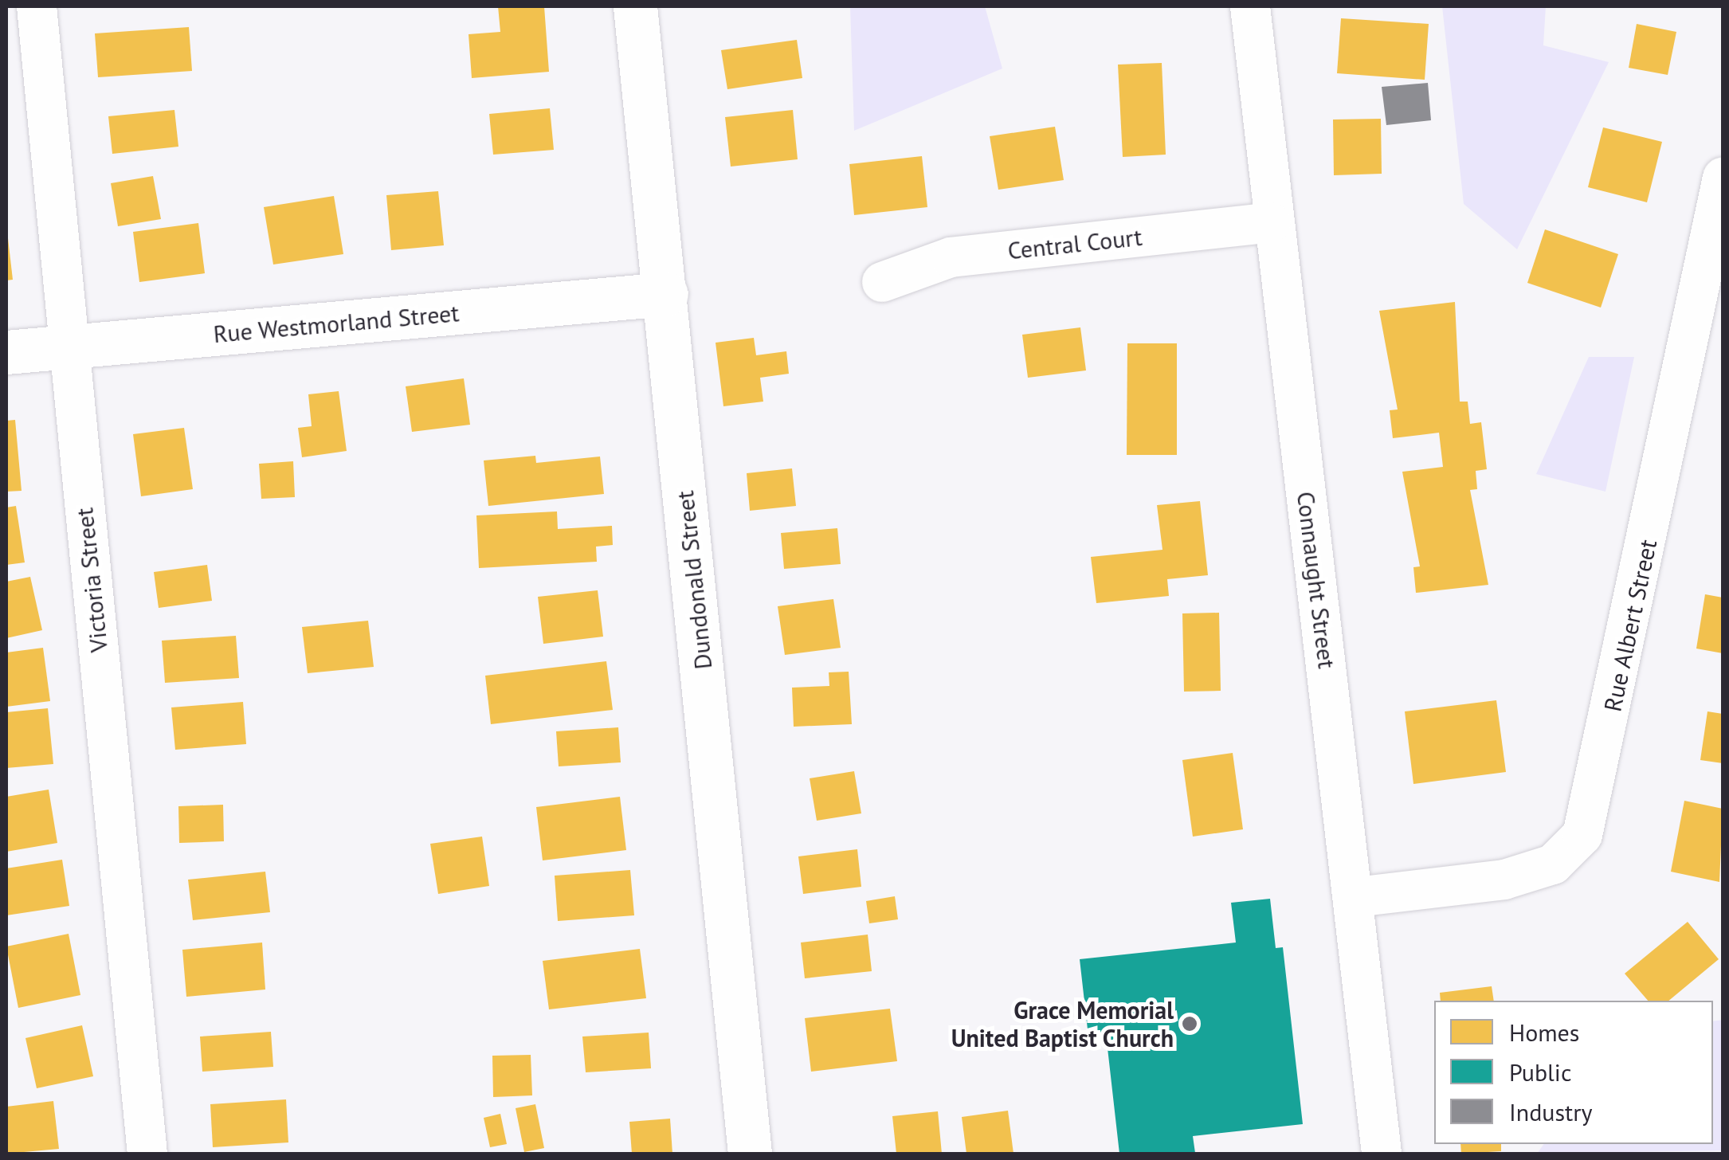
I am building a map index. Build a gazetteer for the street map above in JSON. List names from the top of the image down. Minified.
{"streets":{"street":["Central Court","Rue Westmorland Street","Victoria Street","Dundonald Street","Connaught Street","Rue Albert Street"]},"crossings":[["Central Court","Connaught Street"],["Rue Westmorland Street","Victoria Street"],["Rue Westmorland Street","Dundonald Street"],["Connaught Street","Rue Albert Street"]],"places":["Grace Memorial United Baptist Church"],"legend":["Homes","Public","Industry"]}
